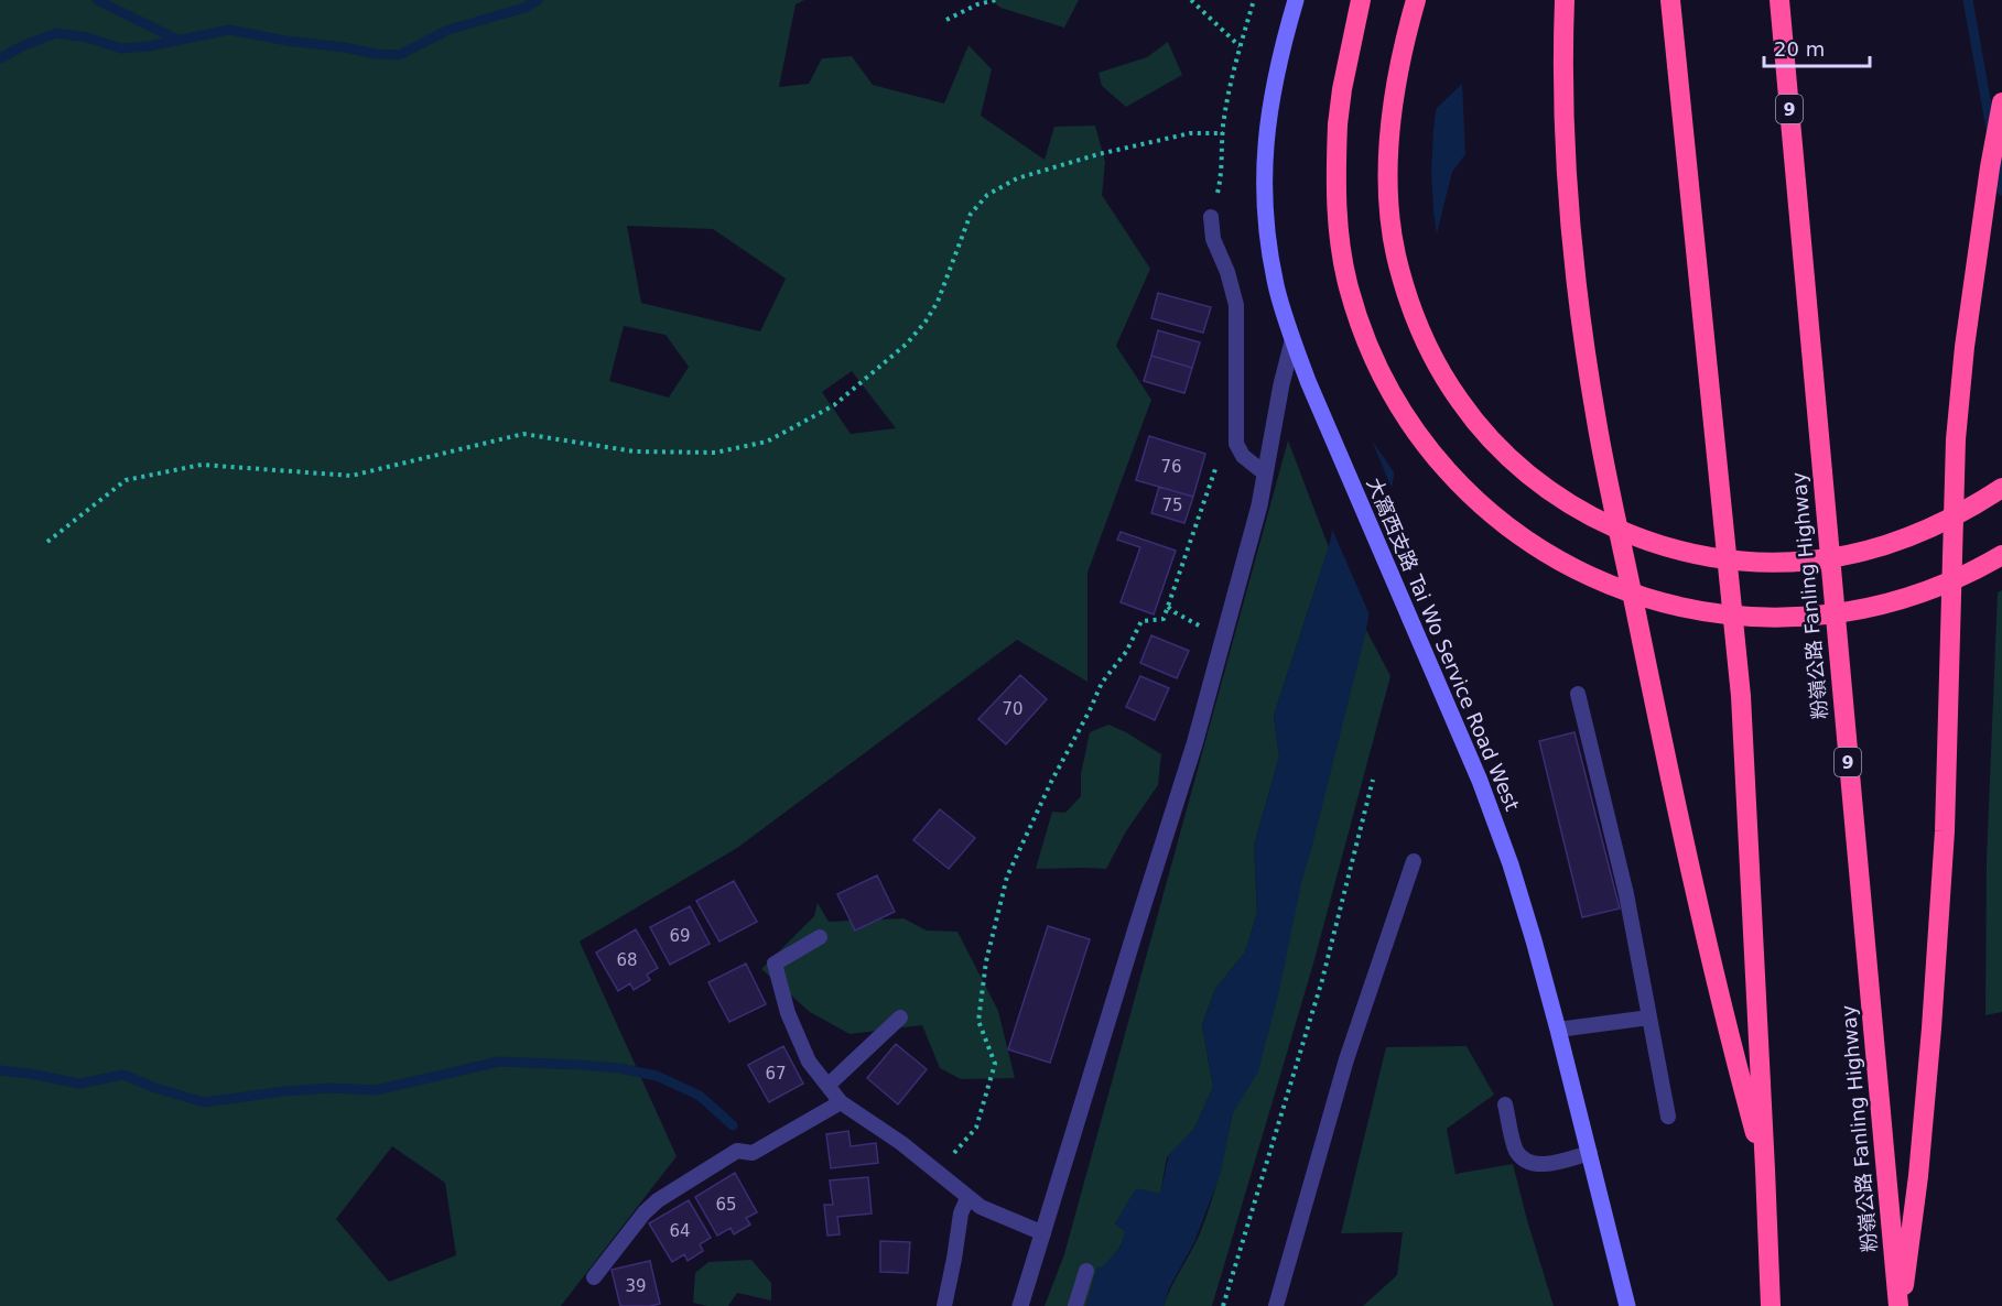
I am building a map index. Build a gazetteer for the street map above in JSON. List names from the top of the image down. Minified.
{"streets":{"highway":["9","粉嶺公路 Fanling Highway"],"main road":["大窩西支路 Tai Wo Service Road West"]},"house_numbers":["76","75","70","69","68","67","65","64","39"],"scale_bar":"20 m"}
